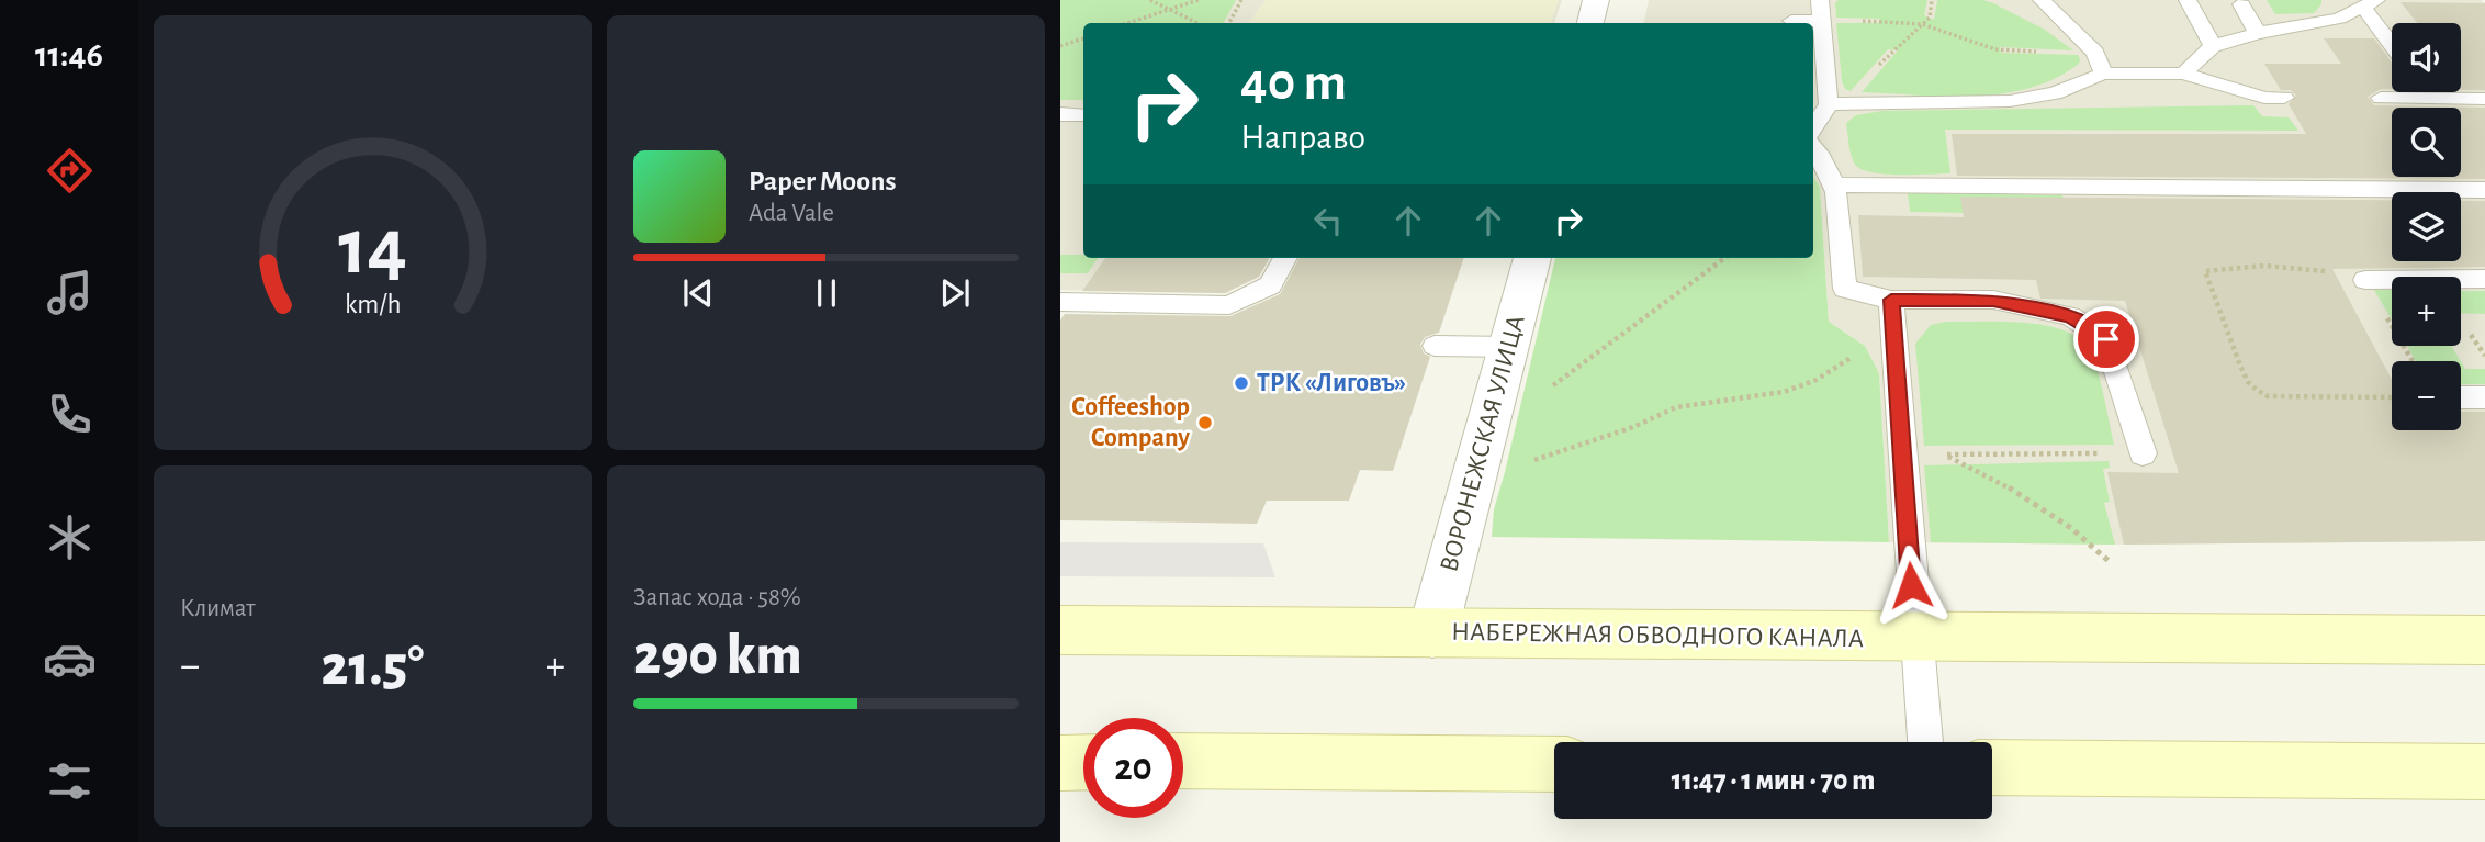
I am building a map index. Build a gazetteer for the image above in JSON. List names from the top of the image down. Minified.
{"streets":{"main road":["НАБЕРЕЖНАЯ ОБВОДНОГО КАНАЛА"],"street":["ВОРОНЕЖСКАЯ УЛИЦА"]},"crossings":[["ВОРОНЕЖСКАЯ УЛИЦА","НАБЕРЕЖНАЯ ОБВОДНОГО КАНАЛА"]],"places":["ТРК «Лиговъ»","Coffeeshop Company"],"page":{"tabs":"11:46","map_buttons":["+","−"],"turn":["40 m","Направо"],"song":["Paper Moons","Ada Vale"],"tile":["Климат",["Запас хода · 58%","290 km"]],"heat":["−","21.5°","+"],"limit":"20","trip":"11:47 · 1 мин · 70 m","gauge":["14","km/h"]}}
